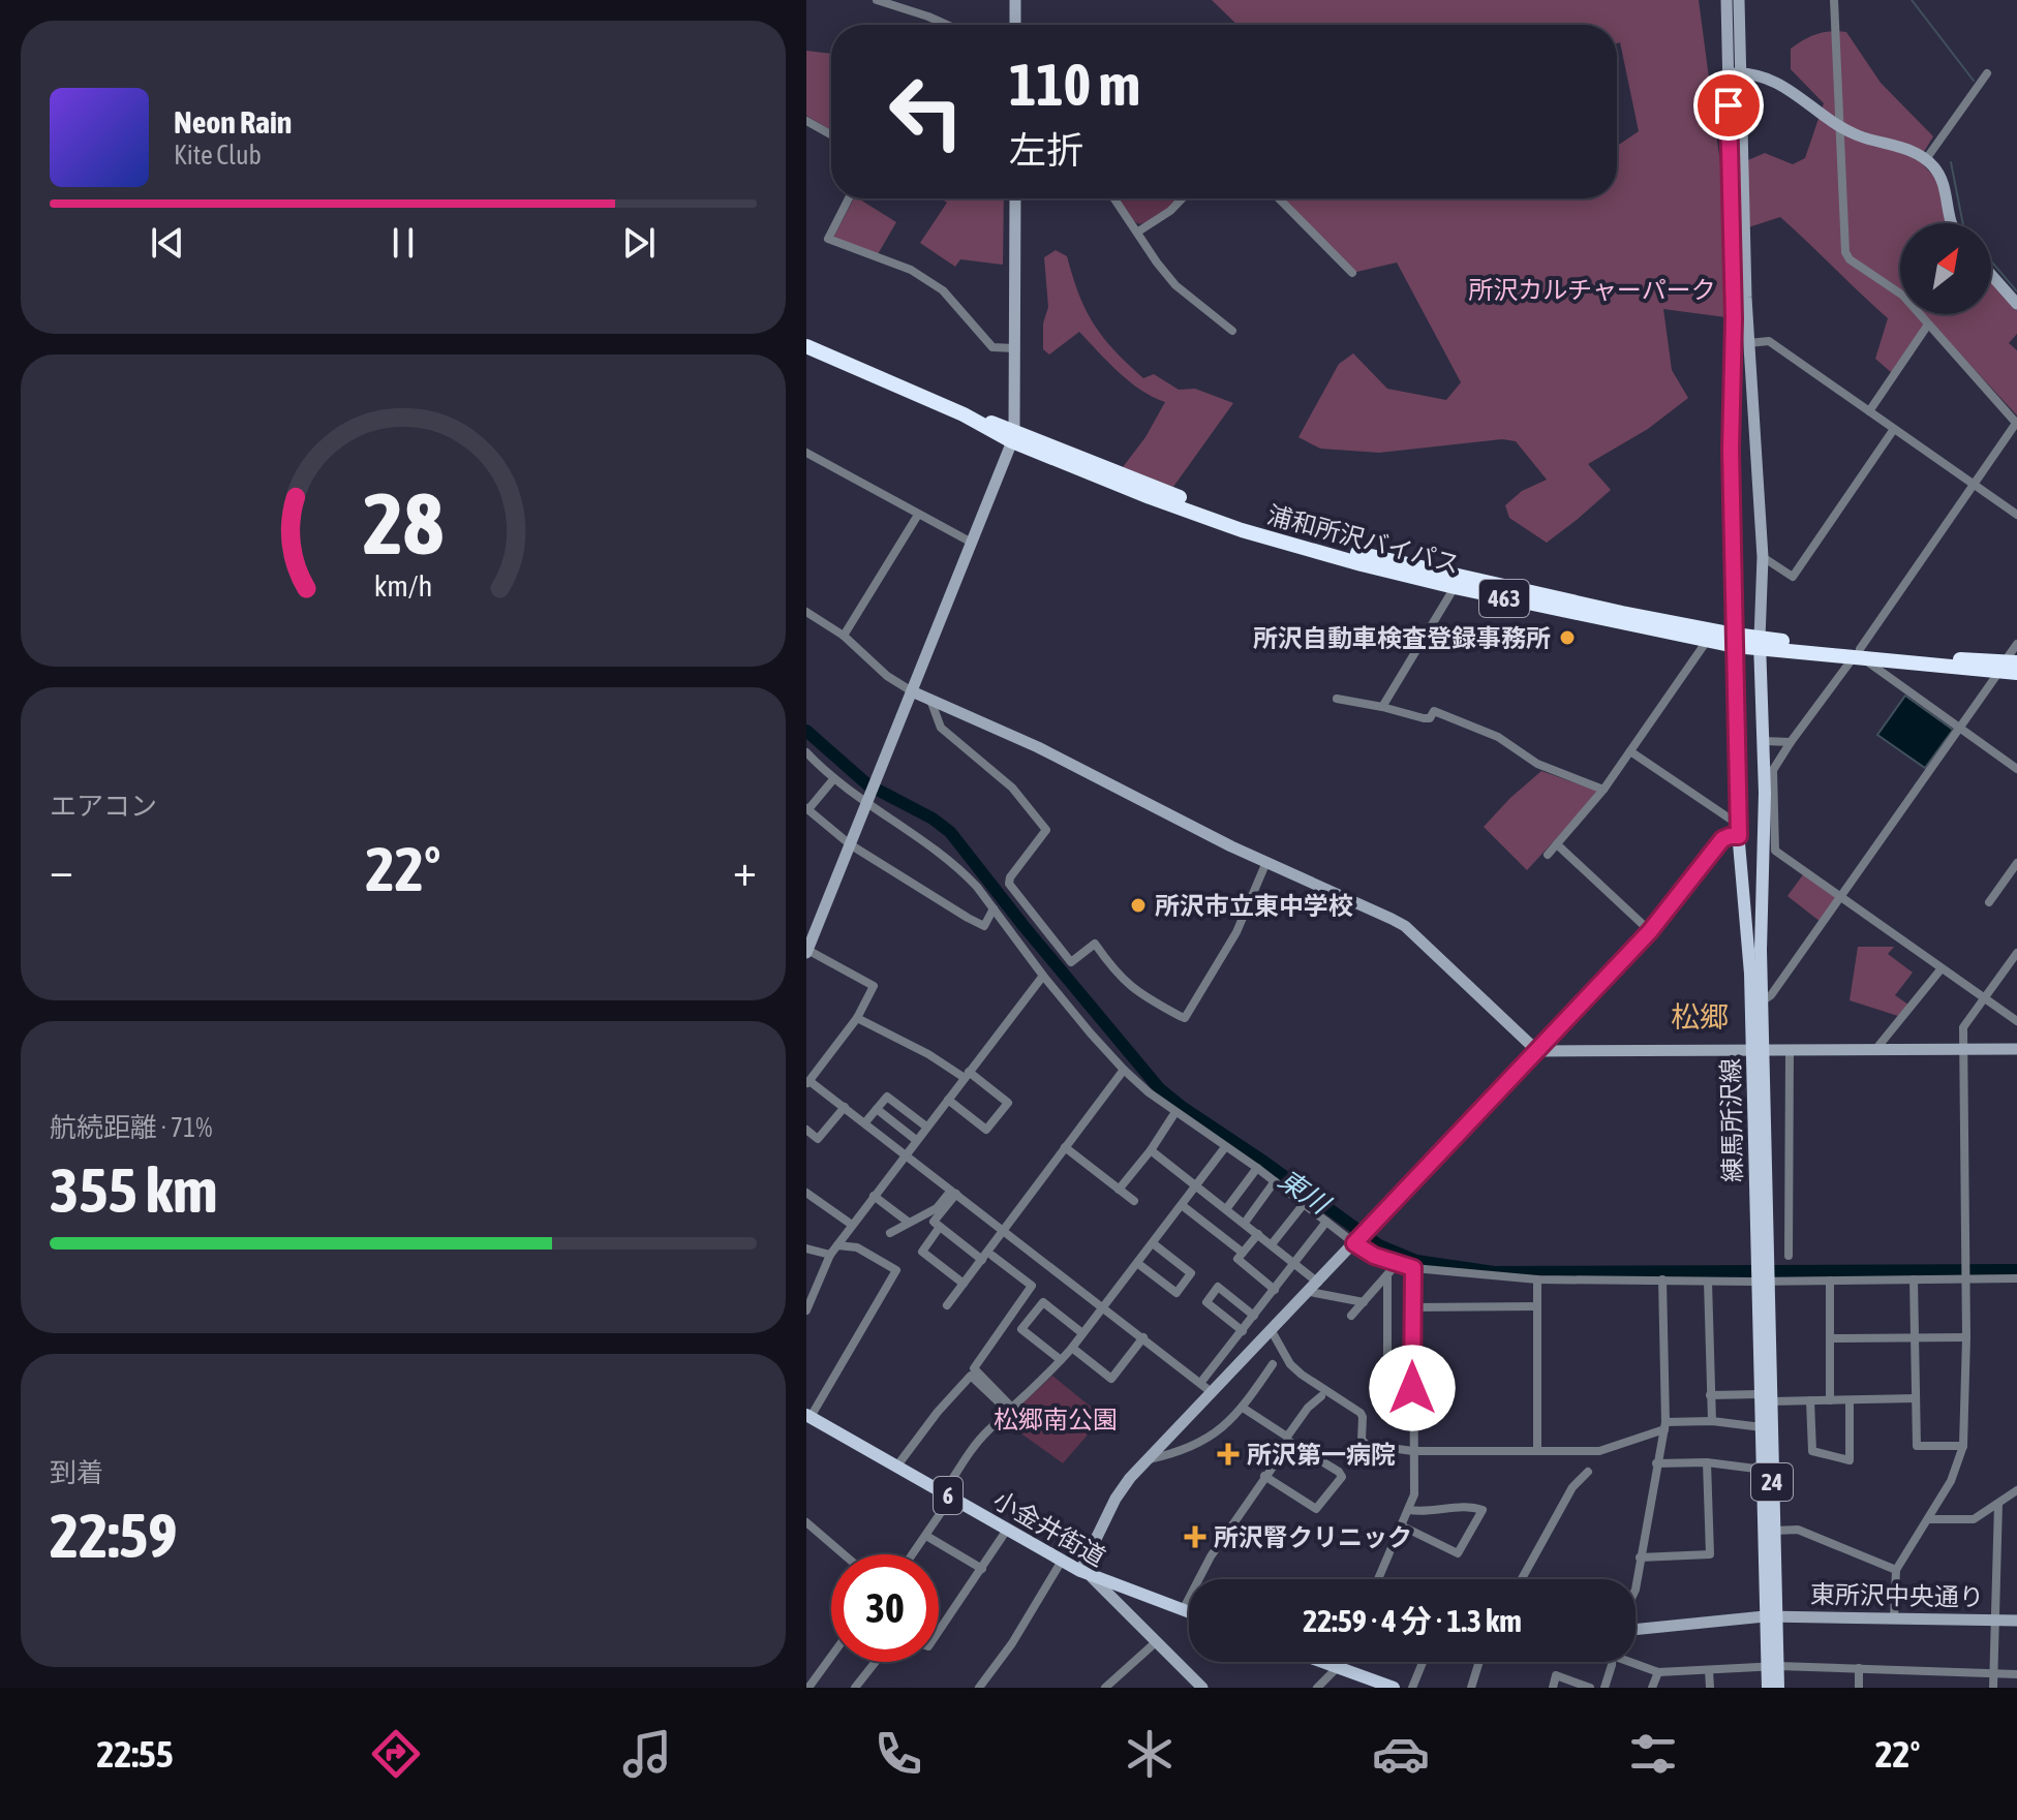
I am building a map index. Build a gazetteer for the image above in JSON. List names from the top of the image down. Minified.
{"streets":{"highway":["浦和所沢バイパス","463"],"main road":["練馬所沢線","24","6","小金井街道"],"street":["東所沢中央通り"]},"crossings":[["浦和所沢バイパス","練馬所沢線"],["練馬所沢線","24"],["24","東所沢中央通り"],["6","小金井街道"]],"districts":["松郷"],"water":["東川"],"parks":["所沢カルチャーパーク","松郷南公園"],"places":{"other":["所沢自動車検査登録事務所","所沢市立東中学校"],"health":["所沢第一病院","所沢腎クリニック"]},"north":"top right","page":{"turn":["110 m","左折"],"song":["Neon Rain","Kite Club"],"tile":["エアコン",["航続距離 · 71%","355 km"],["到着","22:59"]],"heat":["−","22°","+"],"limit":"30","trip":"22:59 · 4 分 · 1.3 km","tabs":["22:55","22°"],"gauge":["28","km/h"]}}
